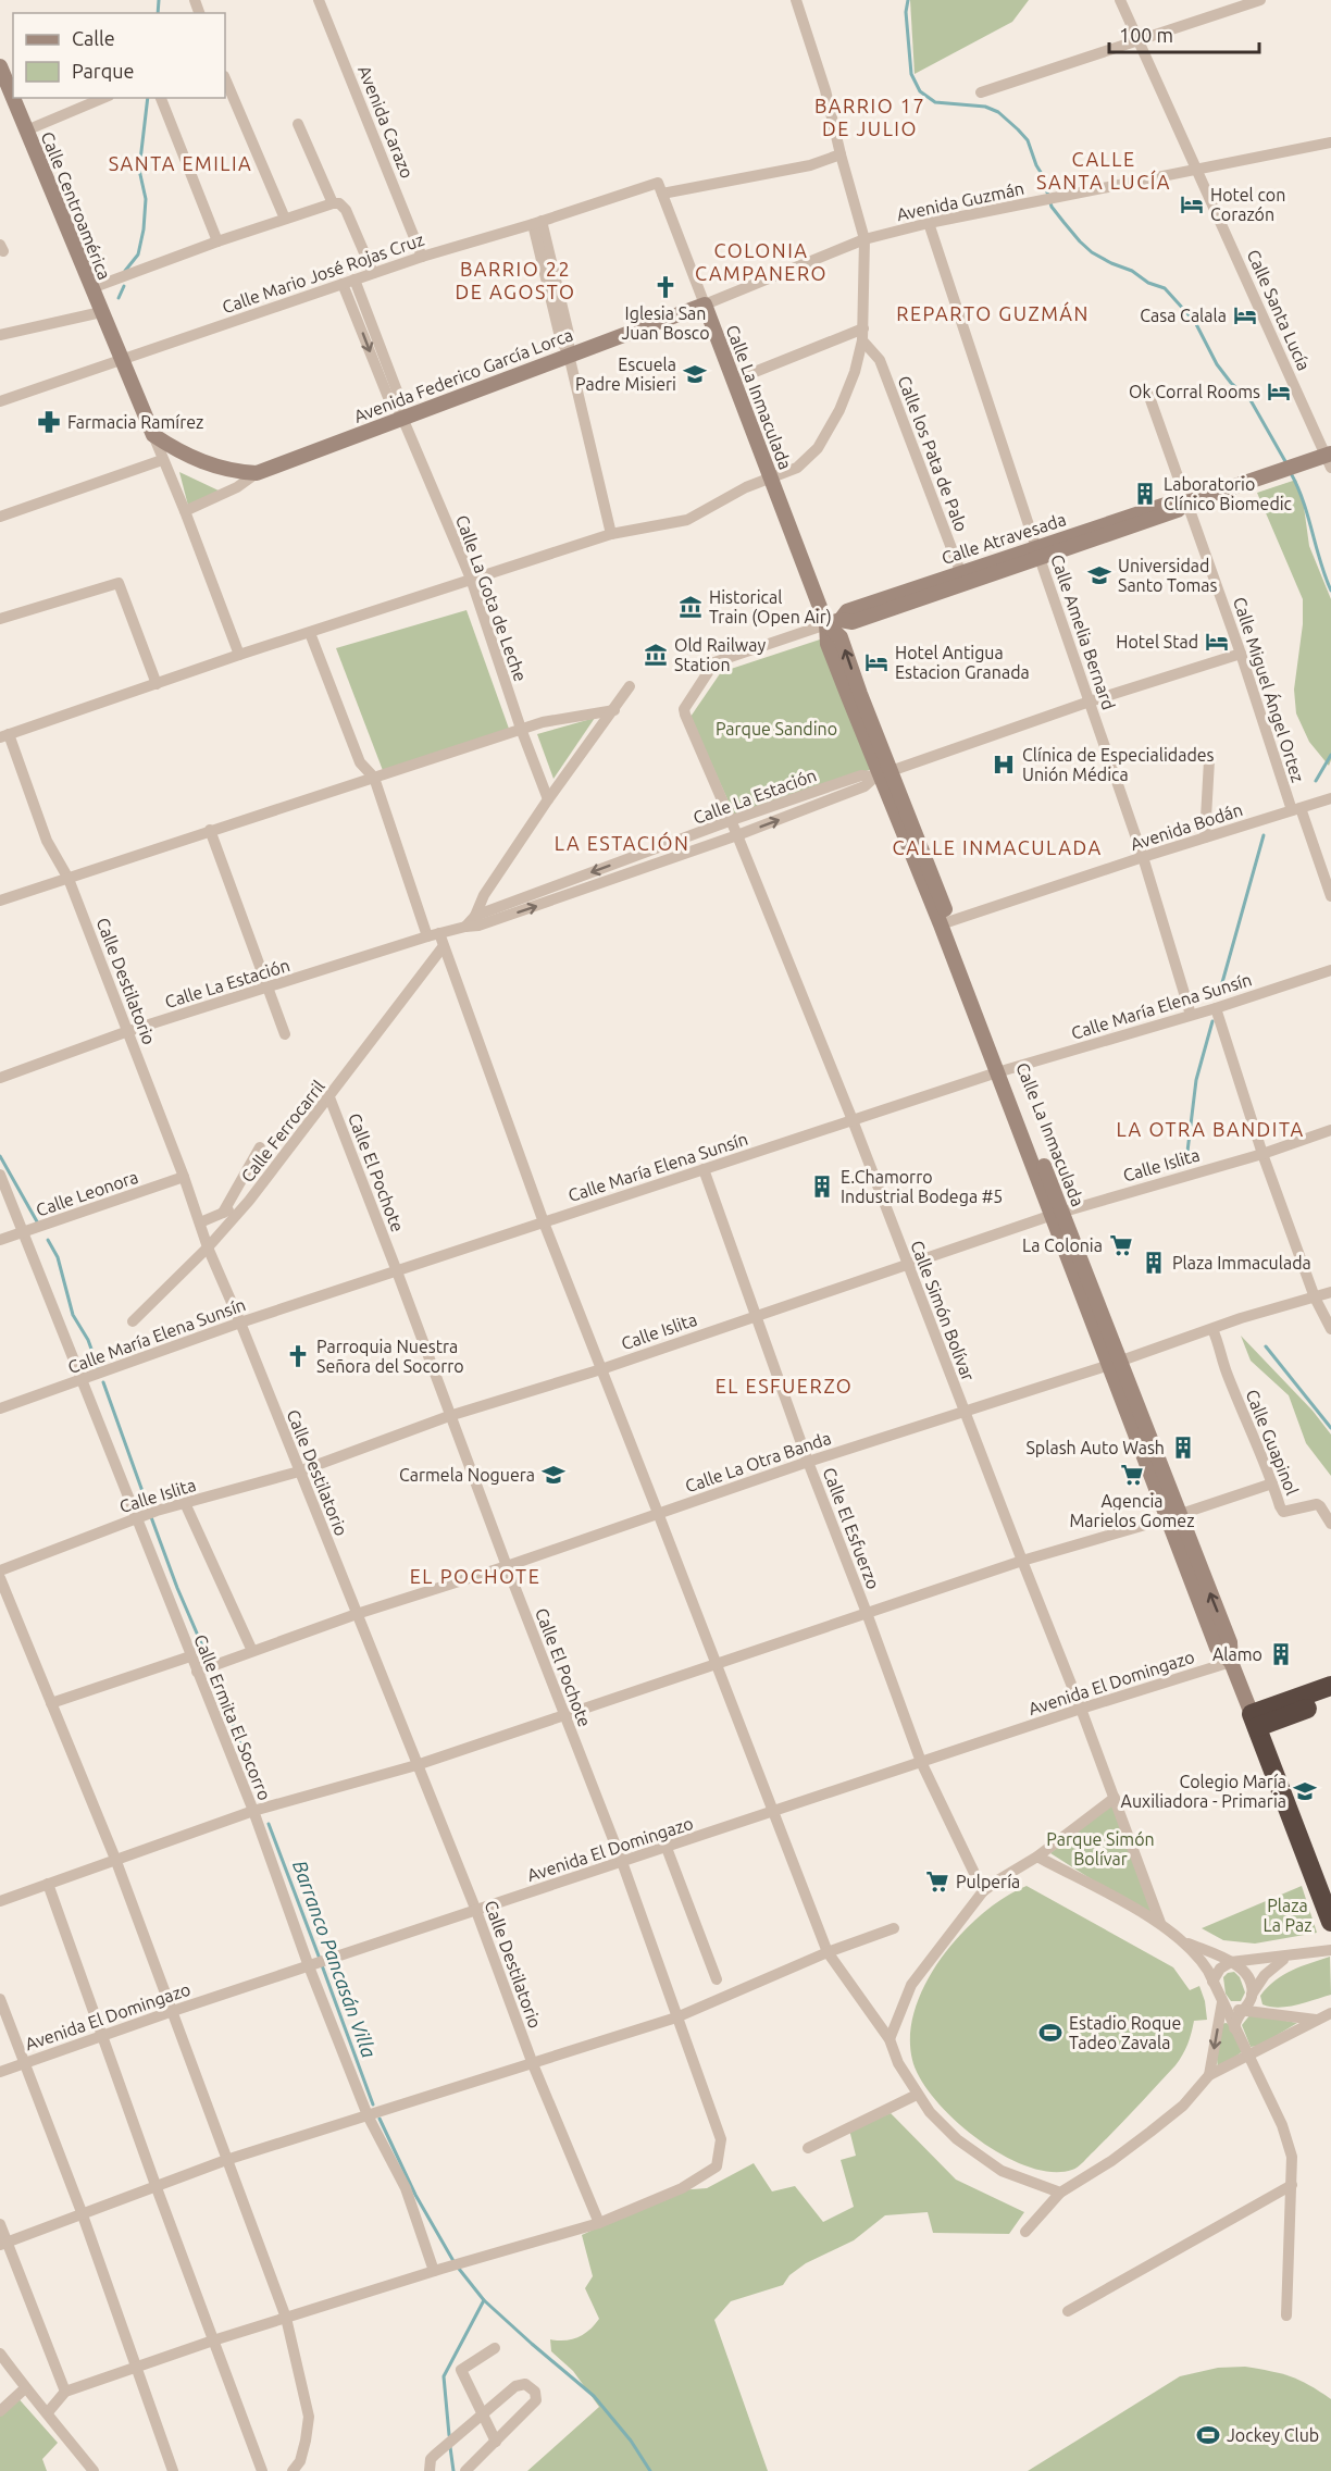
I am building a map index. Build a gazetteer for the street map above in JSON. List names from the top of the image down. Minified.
{"streets":{"main road":["Calle Centroamérica","Avenida Federico García Lorca","Calle La Inmaculada","Calle Atravesada"],"street":["Avenida Carazo","Avenida Guzmán","Calle Mario José Rojas Cruz","Calle Santa Lucía","Calle los Pata de Palo","Calle La Gota de Leche","Calle Amelia Bernard","Calle Miguel Ángel Ortez","Calle La Estación","Avenida Bodán","Calle Destilatorio","Calle María Elena Sunsín","Calle Ferrocarril","Calle Islita","Calle El Pochote","Calle Leonora","Calle Simón Bolívar","Calle Guapinol","Calle La Otra Banda","Calle El Esfuerzo","Avenida El Domingazo","Calle Ermita El Socorro"]},"crossings":[["Avenida Carazo","Calle Mario José Rojas Cruz"],["Avenida Guzmán","Calle Santa Lucía"],["Avenida Guzmán","Avenida Federico García Lorca"],["Avenida Guzmán","Calle Amelia Bernard"],["Calle Centroamérica","Calle Mario José Rojas Cruz"],["Calle Mario José Rojas Cruz","Calle La Inmaculada"],["Calle Mario José Rojas Cruz","Calle La Gota de Leche"],["Calle Santa Lucía","Calle Atravesada"],["Avenida Federico García Lorca","Calle La Inmaculada"],["Avenida Federico García Lorca","Calle La Gota de Leche"],["Calle La Inmaculada","Calle Atravesada"],["Calle La Inmaculada","Calle La Estación"],["Calle La Inmaculada","Avenida Bodán"],["Calle La Inmaculada","Calle María Elena Sunsín"],["Calle La Inmaculada","Calle Islita"],["Calle La Inmaculada","Calle La Otra Banda"],["Calle La Inmaculada","Avenida El Domingazo"],["Calle los Pata de Palo","Calle Atravesada"],["Calle Atravesada","Calle Amelia Bernard"],["Calle Atravesada","Calle Miguel Ángel Ortez"],["Calle Atravesada","Calle Simón Bolívar"],["Calle Amelia Bernard","Calle La Estación"],["Calle Amelia Bernard","Avenida Bodán"],["Calle Amelia Bernard","Calle María Elena Sunsín"],["Calle Miguel Ángel Ortez","Calle La Estación"],["Calle Miguel Ángel Ortez","Avenida Bodán"],["Calle La Estación","Calle Destilatorio"],["Calle La Estación","Calle Simón Bolívar"],["Calle Destilatorio","Calle María Elena Sunsín"],["Calle Destilatorio","Calle Ferrocarril"],["Calle Destilatorio","Calle Islita"],["Calle Destilatorio","Calle El Pochote"],["Calle Destilatorio","Calle Leonora"],["Calle Destilatorio","Calle La Otra Banda"],["Calle Destilatorio","Avenida El Domingazo"],["Calle María Elena Sunsín","Calle El Pochote"],["Calle María Elena Sunsín","Calle Simón Bolívar"],["Calle María Elena Sunsín","Calle El Esfuerzo"],["Calle María Elena Sunsín","Calle Ermita El Socorro"],["Calle Ferrocarril","Calle El Pochote"],["Calle Islita","Calle El Pochote"],["Calle Islita","Calle Simón Bolívar"],["Calle Islita","Calle El Esfuerzo"],["Calle Islita","Calle Ermita El Socorro"],["Calle El Pochote","Calle La Otra Banda"],["Calle El Pochote","Avenida El Domingazo"],["Calle Leonora","Calle Ermita El Socorro"],["Calle Simón Bolívar","Calle La Otra Banda"],["Calle Simón Bolívar","Avenida El Domingazo"],["Calle Guapinol","Calle La Otra Banda"],["Calle La Otra Banda","Calle El Esfuerzo"],["Calle La Otra Banda","Calle Ermita El Socorro"],["Calle El Esfuerzo","Avenida El Domingazo"],["Avenida El Domingazo","Calle Ermita El Socorro"]],"districts":["BARRIO 17 DE JULIO","CALLE SANTA LUCÍA","SANTA EMILIA","COLONIA CAMPANERO","BARRIO 22 DE AGOSTO","REPARTO GUZMÁN","LA ESTACIÓN","CALLE INMACULADA","LA OTRA BANDITA","EL ESFUERZO","EL POCHOTE"],"water":["Barranco Pancasán Villa"],"parks":["Parque Sandino","Parque Simón Bolívar","Plaza La Paz"],"places":{"hotel":["Hotel con Corazón","Casa Calala","Ok Corral Rooms","Hotel Stad","Hotel Antigua Estacion Granada"],"church":["Iglesia San Juan Bosco","Parroquia Nuestra Señora del Socorro"],"school or university":["Escuela Padre Misieri","Universidad Santo Tomas","Carmela Noguera","Colegio María Auxiliadora - Primaria"],"pharmacy":["Farmacia Ramírez"],"building":["Laboratorio Clínico Biomedic","E.Chamorro Industrial Bodega #5","Plaza Immaculada","Splash Auto Wash","Alamo"],"museum":["Historical Train (Open Air)","Old Railway Station"],"hospital":["Clínica de Especialidades Unión Médica"],"supermarket":["La Colonia","Agencia Marielos Gomez","Pulpería"],"sports":["Estadio Roque Tadeo Zavala","Jockey Club"]},"legend":["Calle","Parque"],"scale_bar":"100 m"}
